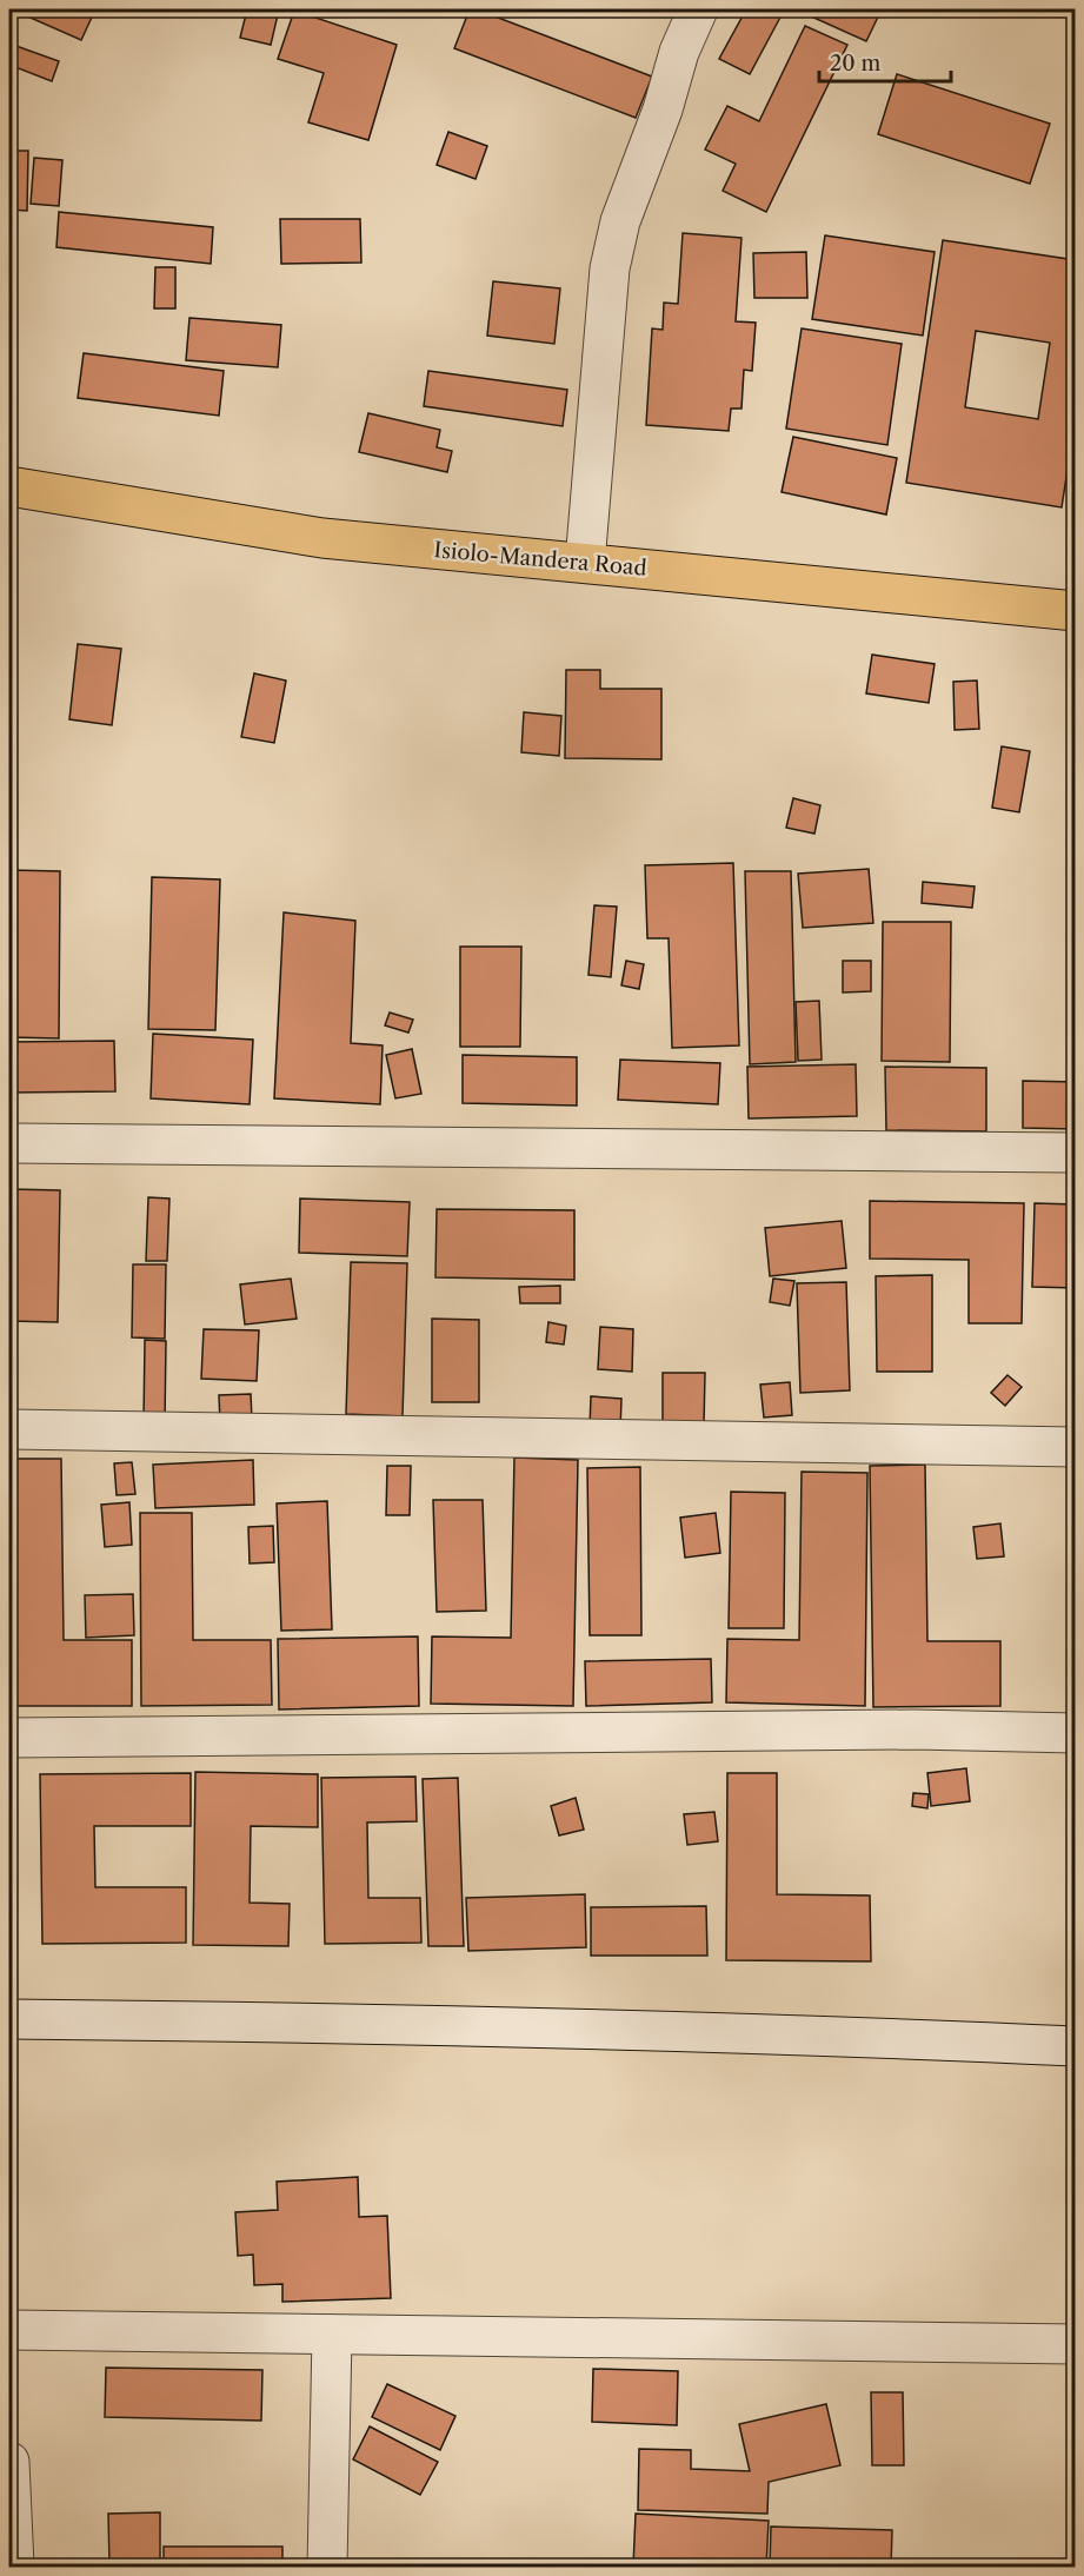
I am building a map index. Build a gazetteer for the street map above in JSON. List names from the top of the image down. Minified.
{"streets":{"highway":["Isiolo-Mandera Road"]},"scale_bar":"20 m"}
